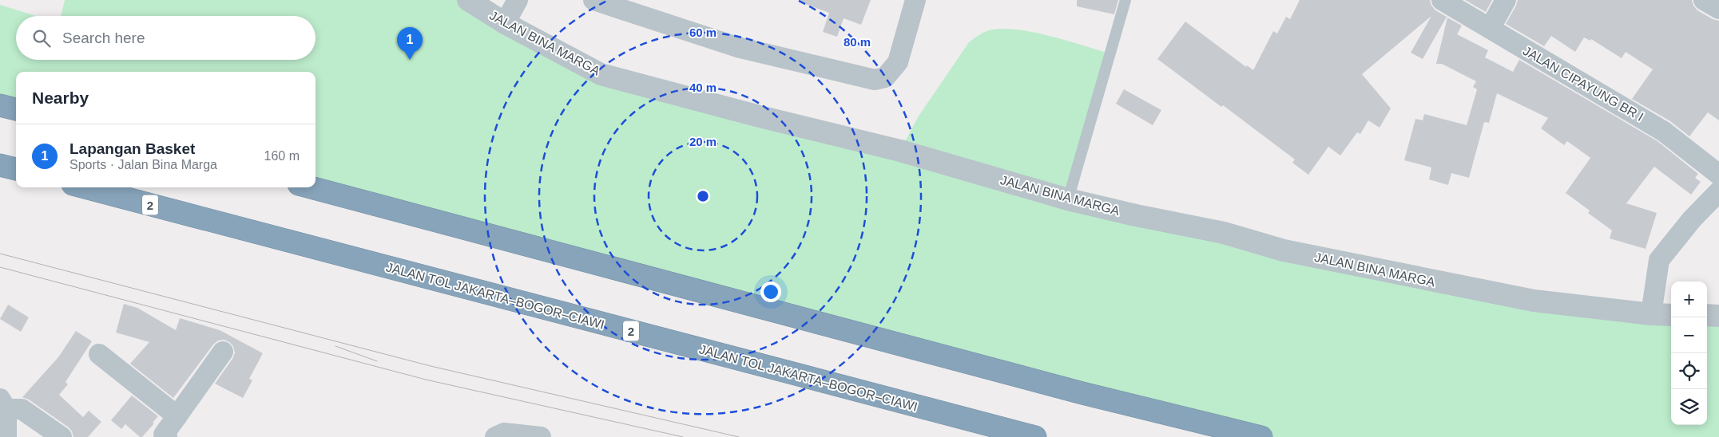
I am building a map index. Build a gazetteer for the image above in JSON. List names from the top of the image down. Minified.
{"streets":{"highway":["2","JALAN TOL JAKARTA–BOGOR–CIAWI"],"street":["JALAN BINA MARGA","JALAN CIPAYUNG BR I"]},"page":{"search":"Search here","pins":"1","heading":"Nearby","list":[{"mark":"1","name":"Lapangan Basket","note":"Sports · Jalan Bina Marga","value":"160 m"}],"map_buttons":["+","−"]},"rings":["60 m","80 m","40 m","20 m"]}
